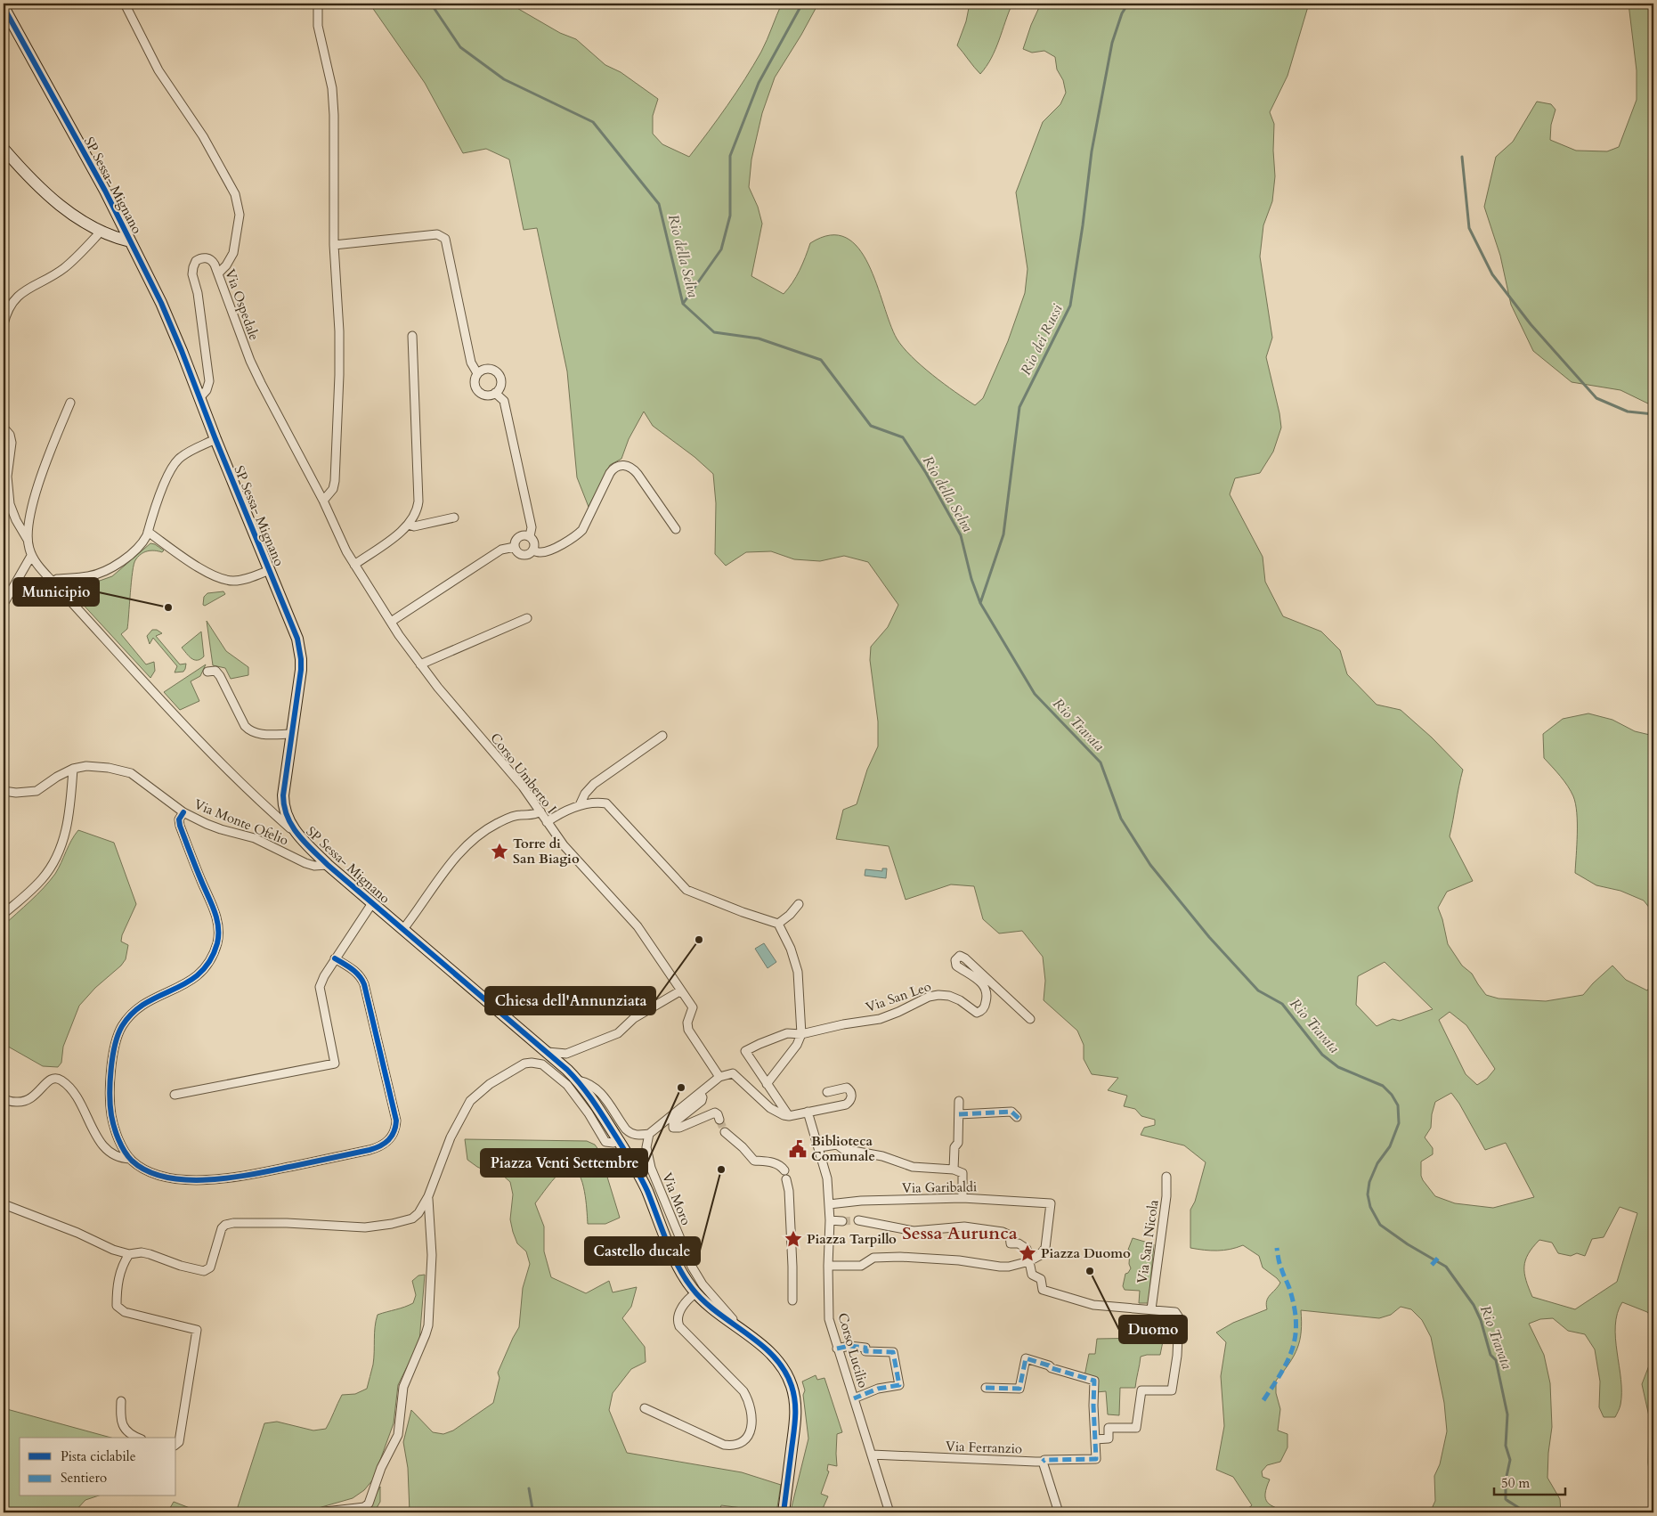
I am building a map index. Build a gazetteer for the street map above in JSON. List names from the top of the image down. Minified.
{"streets":{"street":["SP Sessa- Mignano","Via Ospedale","Corso Umberto I","Via Monte Ofelio","Via San Leo","Via Garibaldi","Via Moro","Via San Nicola","Corso Lucilio","Via Ferranzio"]},"crossings":[["SP Sessa- Mignano","Via Ospedale"],["SP Sessa- Mignano","Via Monte Ofelio"],["SP Sessa- Mignano","Via Moro"],["Via Ospedale","Corso Umberto I"],["Via Garibaldi","Corso Lucilio"],["Corso Lucilio","Via Ferranzio"]],"districts":["Sessa Aurunca"],"water":["Rio della Selva","Rio dei Russi","Rio Travata"],"places":{"other":["Municipio","Chiesa dell'Annunziata","Piazza Venti Settembre","Castello ducale","Duomo"],"place":["Torre di San Biagio","Piazza Tarpillo","Piazza Duomo"],"public building":["Biblioteca Comunale"]},"legend":["Pista ciclabile","Sentiero"],"scale_bar":"50 m"}
